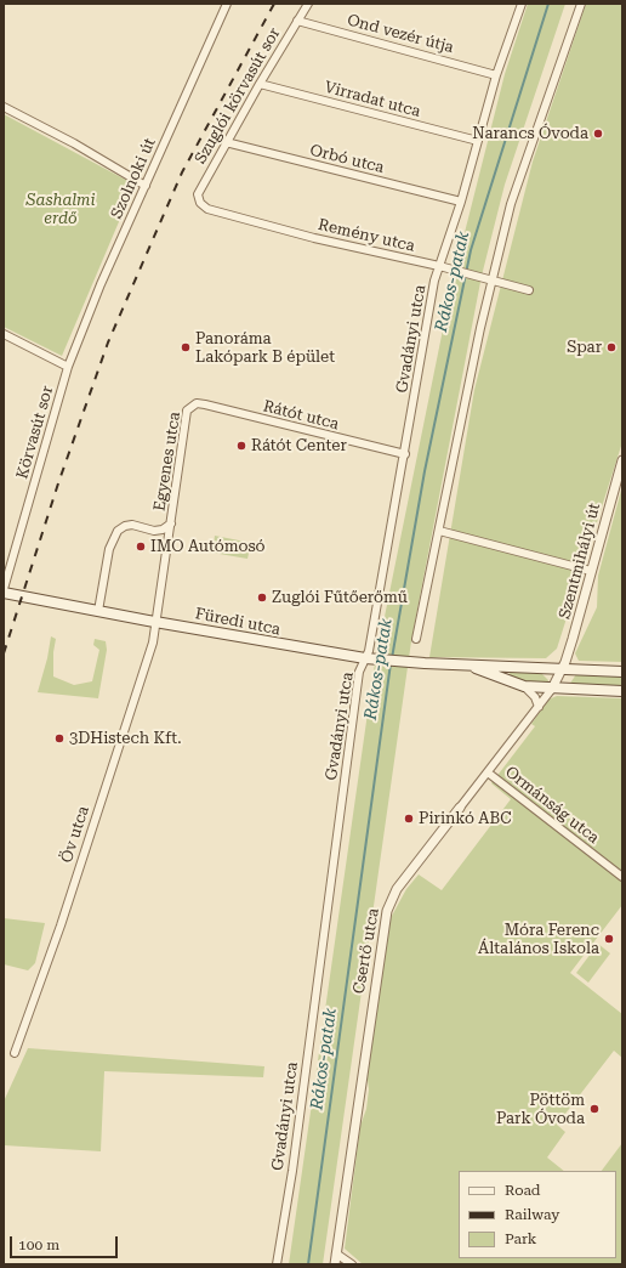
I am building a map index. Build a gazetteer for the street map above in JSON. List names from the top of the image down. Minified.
{"streets":{"main road":["Füredi utca"],"street":["Ond vezér útja","Szuglói körvasút sor","Virradat utca","Orbó utca","Szolnoki út","Remény utca","Gvadányi utca","Rátót utca","Körvasút sor","Egyenes utca","Szentmihályi út","Ormánság utca","Öv utca","Csertő utca"]},"crossings":[["Ond vezér útja","Szuglói körvasút sor"],["Ond vezér útja","Gvadányi utca"],["Szuglói körvasút sor","Virradat utca"],["Szuglói körvasút sor","Orbó utca"],["Szuglói körvasút sor","Remény utca"],["Virradat utca","Gvadányi utca"],["Orbó utca","Gvadányi utca"],["Szolnoki út","Körvasút sor"],["Remény utca","Gvadányi utca"],["Gvadányi utca","Rátót utca"],["Gvadányi utca","Füredi utca"],["Rátót utca","Egyenes utca"],["Körvasút sor","Füredi utca"],["Egyenes utca","Füredi utca"],["Egyenes utca","Öv utca"],["Szentmihályi út","Füredi utca"],["Szentmihályi út","Csertő utca"],["Füredi utca","Öv utca"],["Füredi utca","Csertő utca"],["Ormánság utca","Csertő utca"]],"water":["Rákos-patak"],"parks":["Sashalmi erdő"],"places":["Narancs Óvoda","Panoráma Lakópark B épület","Spar","Rátót Center","IMO Autómosó","Zuglói Fűtőerőmű","3DHistech Kft.","Pirinkó ABC","Móra Ferenc Általános Iskola","Pöttöm Park Óvoda"],"legend":["Road","Railway","Park"],"scale_bar":"100 m"}
